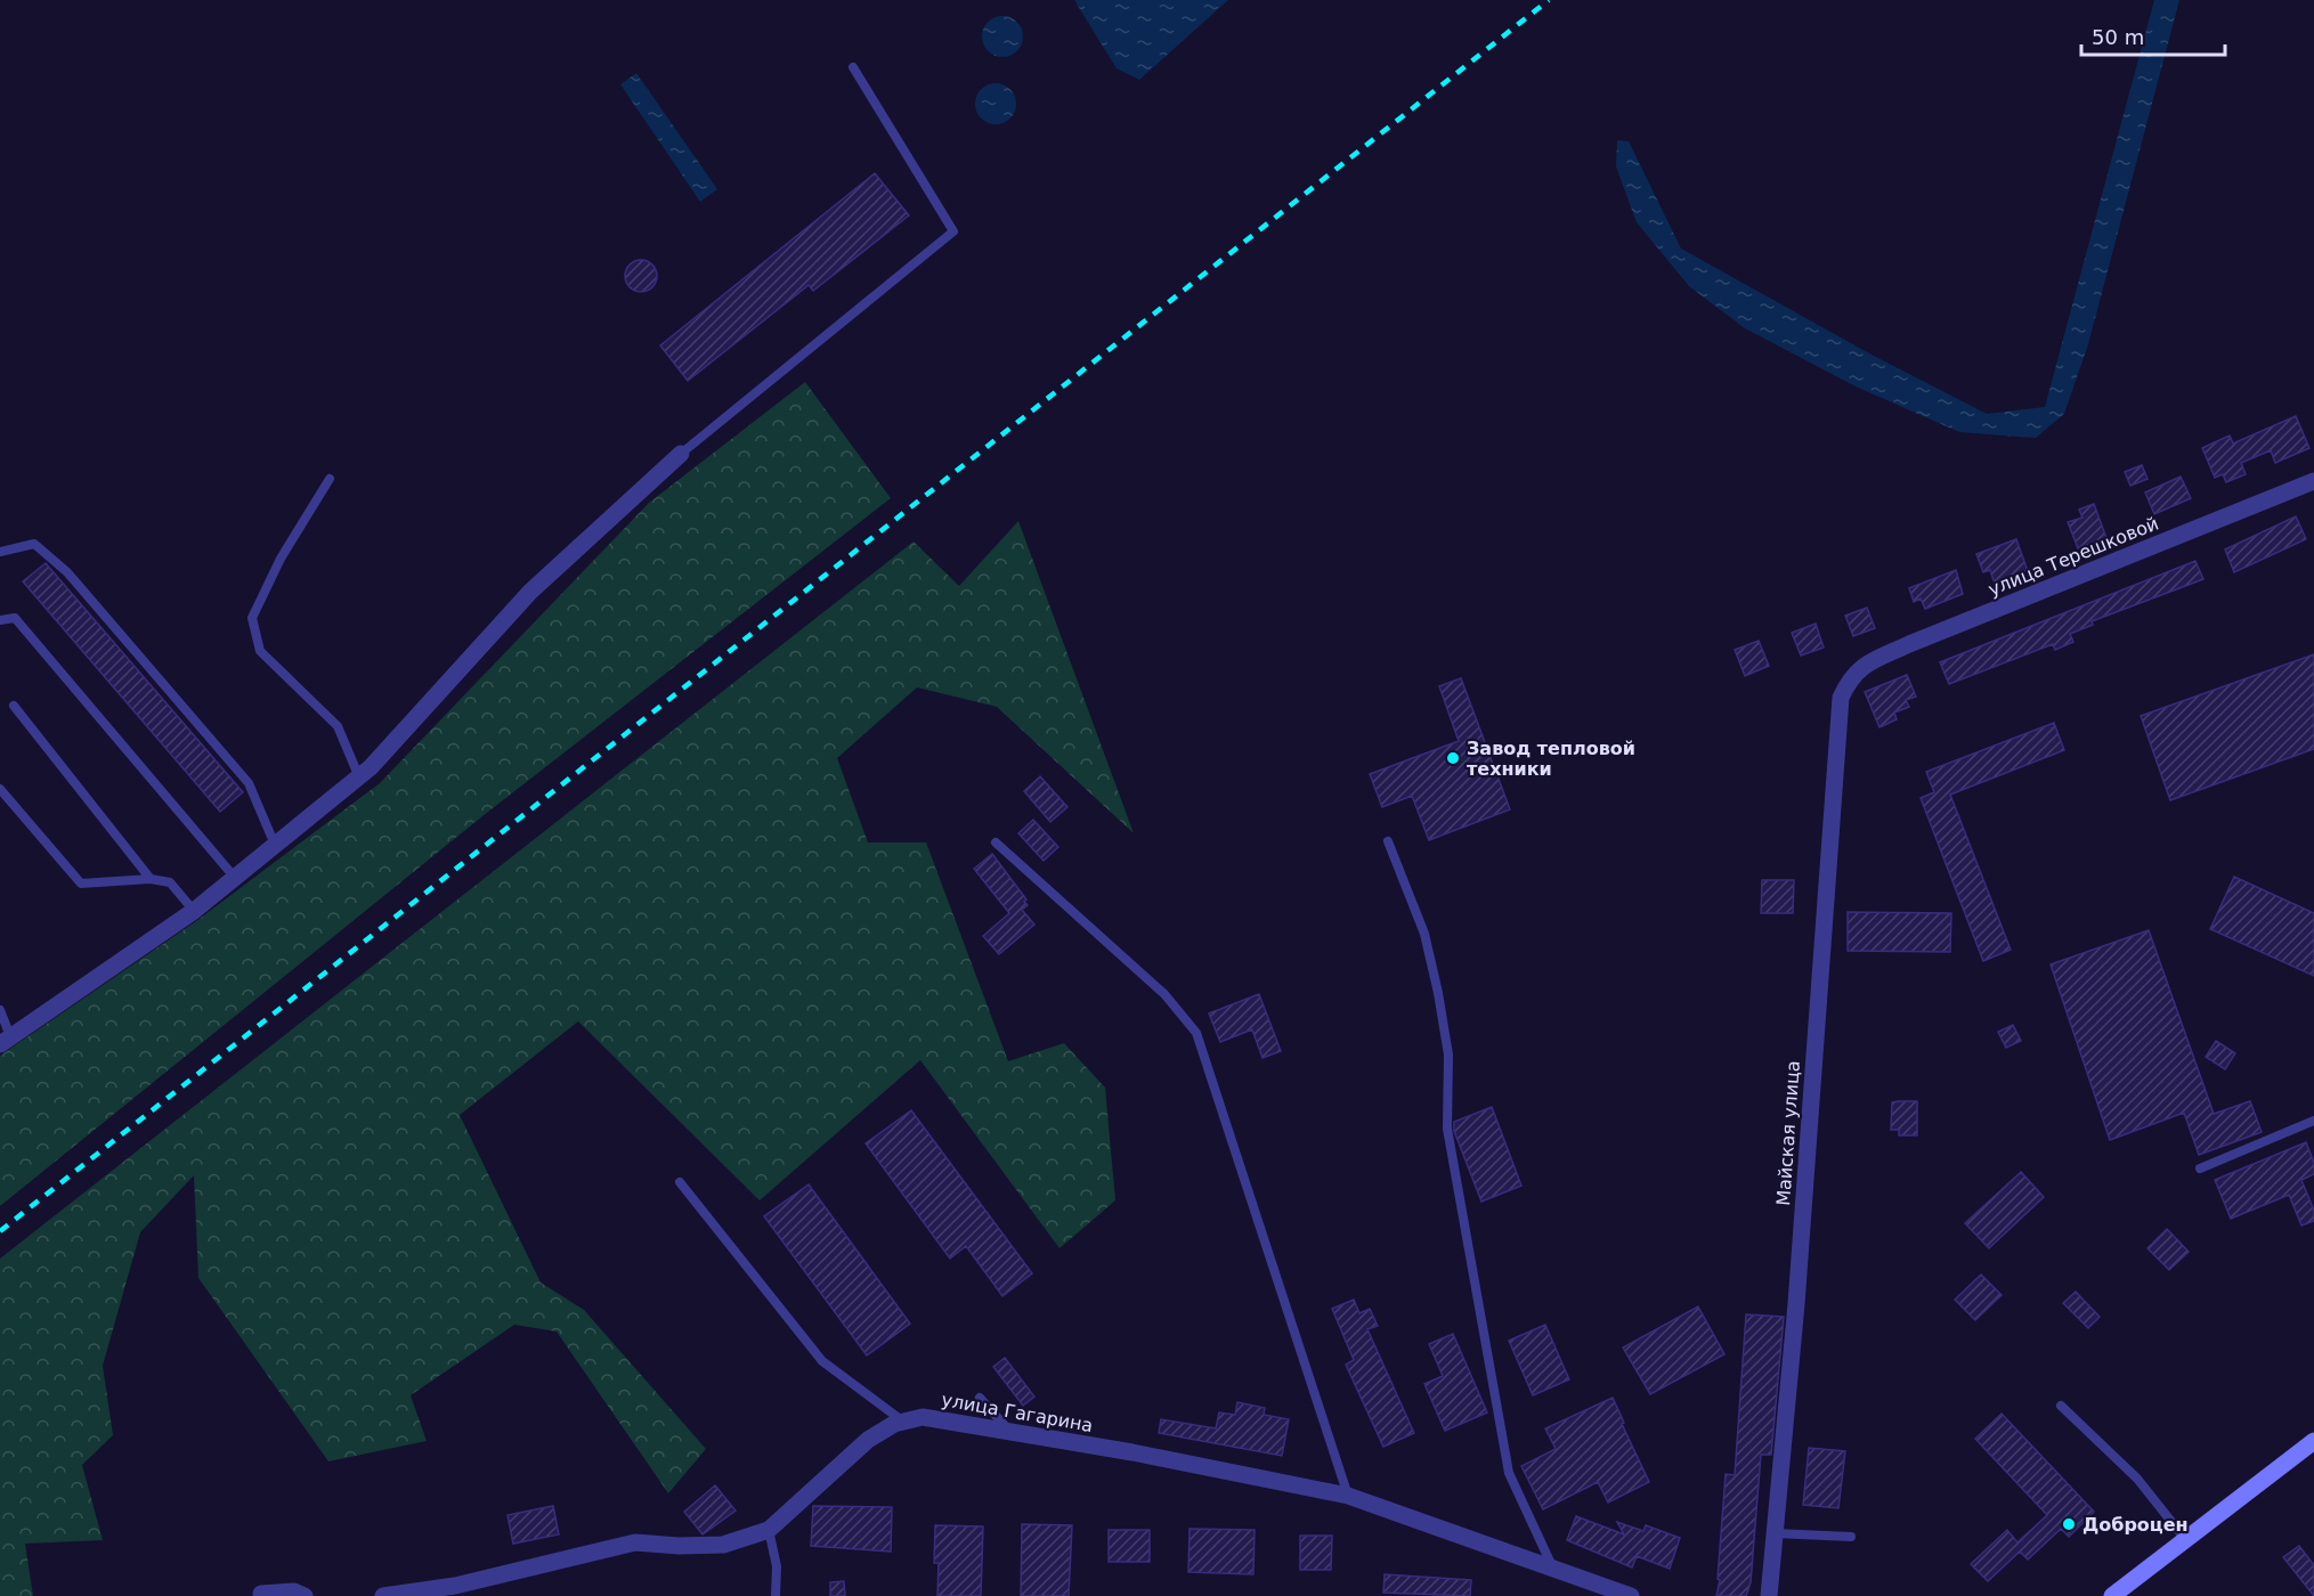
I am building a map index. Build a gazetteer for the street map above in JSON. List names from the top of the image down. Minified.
{"streets":{"street":["улица Терешковой","Майская улица","улица Гагарина"]},"crossings":[["улица Терешковой","Майская улица"]],"places":["Завод тепловой техники","Доброцен"],"scale_bar":"50 m"}
